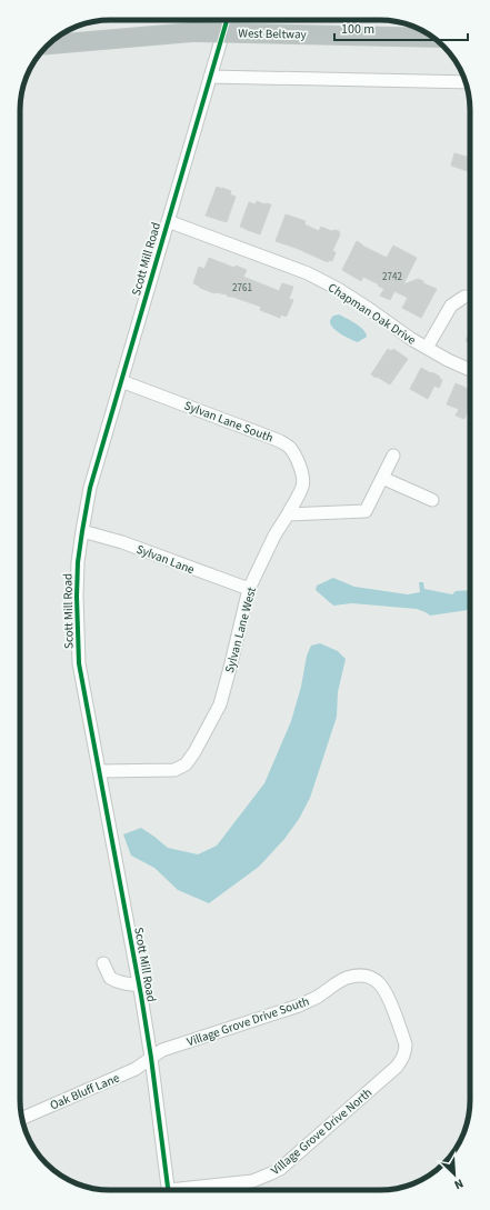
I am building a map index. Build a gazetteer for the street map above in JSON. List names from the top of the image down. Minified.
{"streets":{"highway":["West Beltway"],"street":["Scott Mill Road","Chapman Oak Drive","Sylvan Lane South","Sylvan Lane","Sylvan Lane West","Village Grove Drive South","Oak Bluff Lane","Village Grove Drive North"]},"crossings":[["Scott Mill Road","Chapman Oak Drive"],["Scott Mill Road","Sylvan Lane South"],["Scott Mill Road","Sylvan Lane"],["Scott Mill Road","Sylvan Lane West"],["Scott Mill Road","Village Grove Drive South"],["Scott Mill Road","Oak Bluff Lane"],["Sylvan Lane South","Sylvan Lane West"],["Sylvan Lane","Sylvan Lane West"],["Village Grove Drive South","Oak Bluff Lane"],["Village Grove Drive South","Village Grove Drive North"]],"house_numbers":["2742","2761"],"scale_bar":"100 m","north":"bottom right"}
